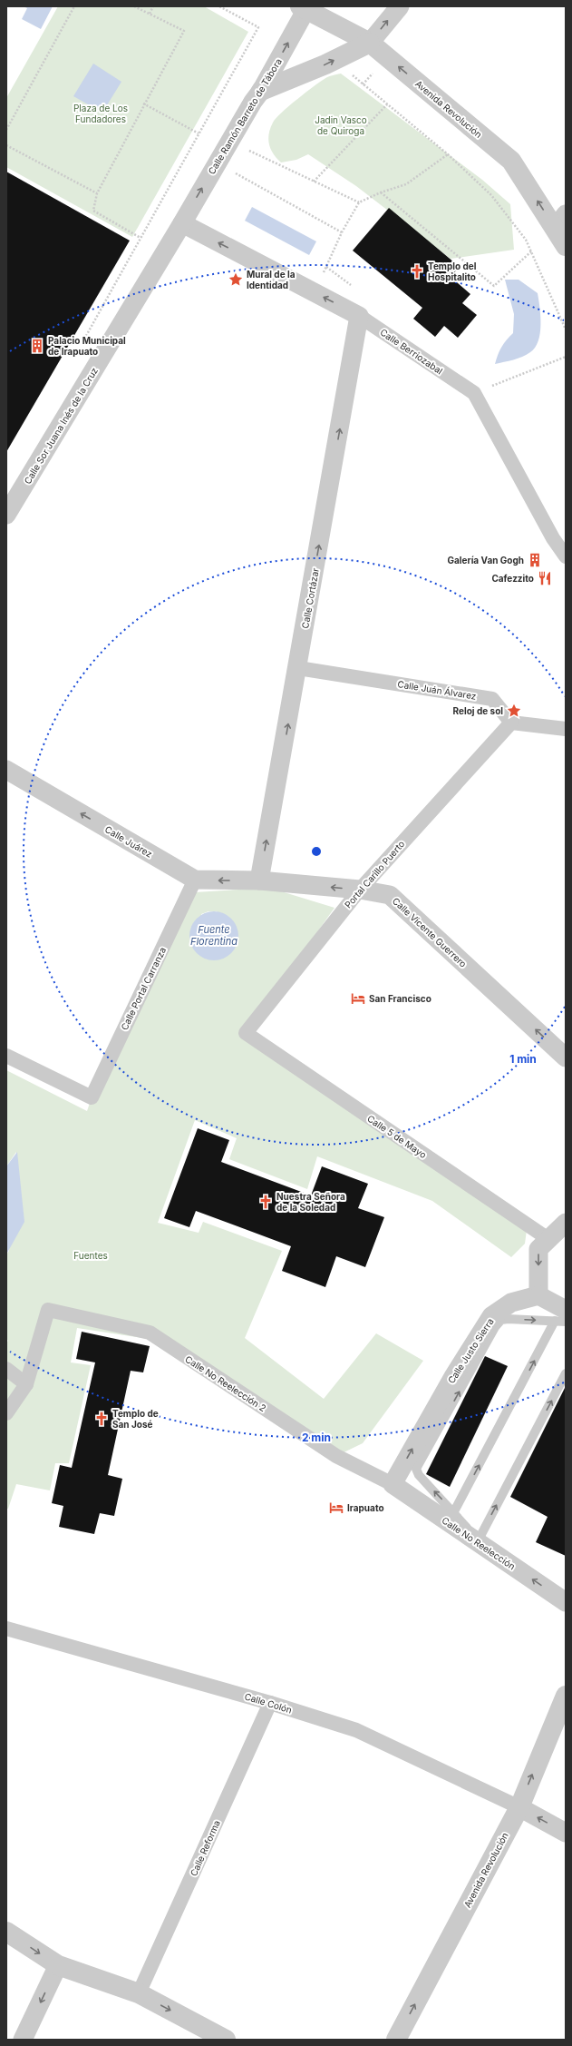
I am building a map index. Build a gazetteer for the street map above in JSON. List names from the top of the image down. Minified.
{"streets":{"street":["Avenida Revolución","Calle Ramón Barreto de Tábora","Calle Berriozabal","Calle Sor Juana Inés de la Cruz","Calle Cortázar","Calle Juán Álvarez","Calle Juárez","Portal Carillo Puerto","Calle Vicente Guerrero","Calle Portal Carranza","Calle 5 de Mayo","Calle Justo Sierra","Calle No Reelección 2","Calle No Reelección","Calle Colón","Calle Reforma"]},"crossings":[["Avenida Revolución","Calle Ramón Barreto de Tábora"],["Avenida Revolución","Calle Colón"],["Calle Ramón Barreto de Tábora","Calle Berriozabal"],["Calle Ramón Barreto de Tábora","Calle Sor Juana Inés de la Cruz"],["Calle Berriozabal","Calle Sor Juana Inés de la Cruz"],["Calle Berriozabal","Calle Cortázar"],["Calle Cortázar","Calle Juán Álvarez"],["Calle Cortázar","Calle Juárez"],["Calle Cortázar","Calle Vicente Guerrero"],["Calle Juán Álvarez","Portal Carillo Puerto"],["Calle Juárez","Calle Vicente Guerrero"],["Calle Juárez","Calle Portal Carranza"],["Portal Carillo Puerto","Calle Vicente Guerrero"],["Portal Carillo Puerto","Calle 5 de Mayo"],["Calle Justo Sierra","Calle No Reelección 2"],["Calle Justo Sierra","Calle No Reelección"],["Calle No Reelección 2","Calle No Reelección"],["Calle Colón","Calle Reforma"]],"one_way":["Avenida Revolución","Calle Ramón Barreto de Tábora","Calle Berriozabal","Calle Cortázar","Calle Juárez","Calle Vicente Guerrero","Calle Justo Sierra","Calle No Reelección"],"water":["Fuente Florentina"],"parks":["Plaza de Los Fundadores","Jadin Vasco de Quiroga","Fuentes"],"places":{"church":["Templo del Hospitalito","Nuestra Señora de la Soledad","Templo de San José"],"place":["Mural de la Identidad","Reloj de sol"],"building":["Palacio Municipal de Irapuato","Galería Van Gogh"],"restaurant":["Cafezzito"],"hotel":["San Francisco","Irapuato"]},"rings":["1 min","2 min"]}
